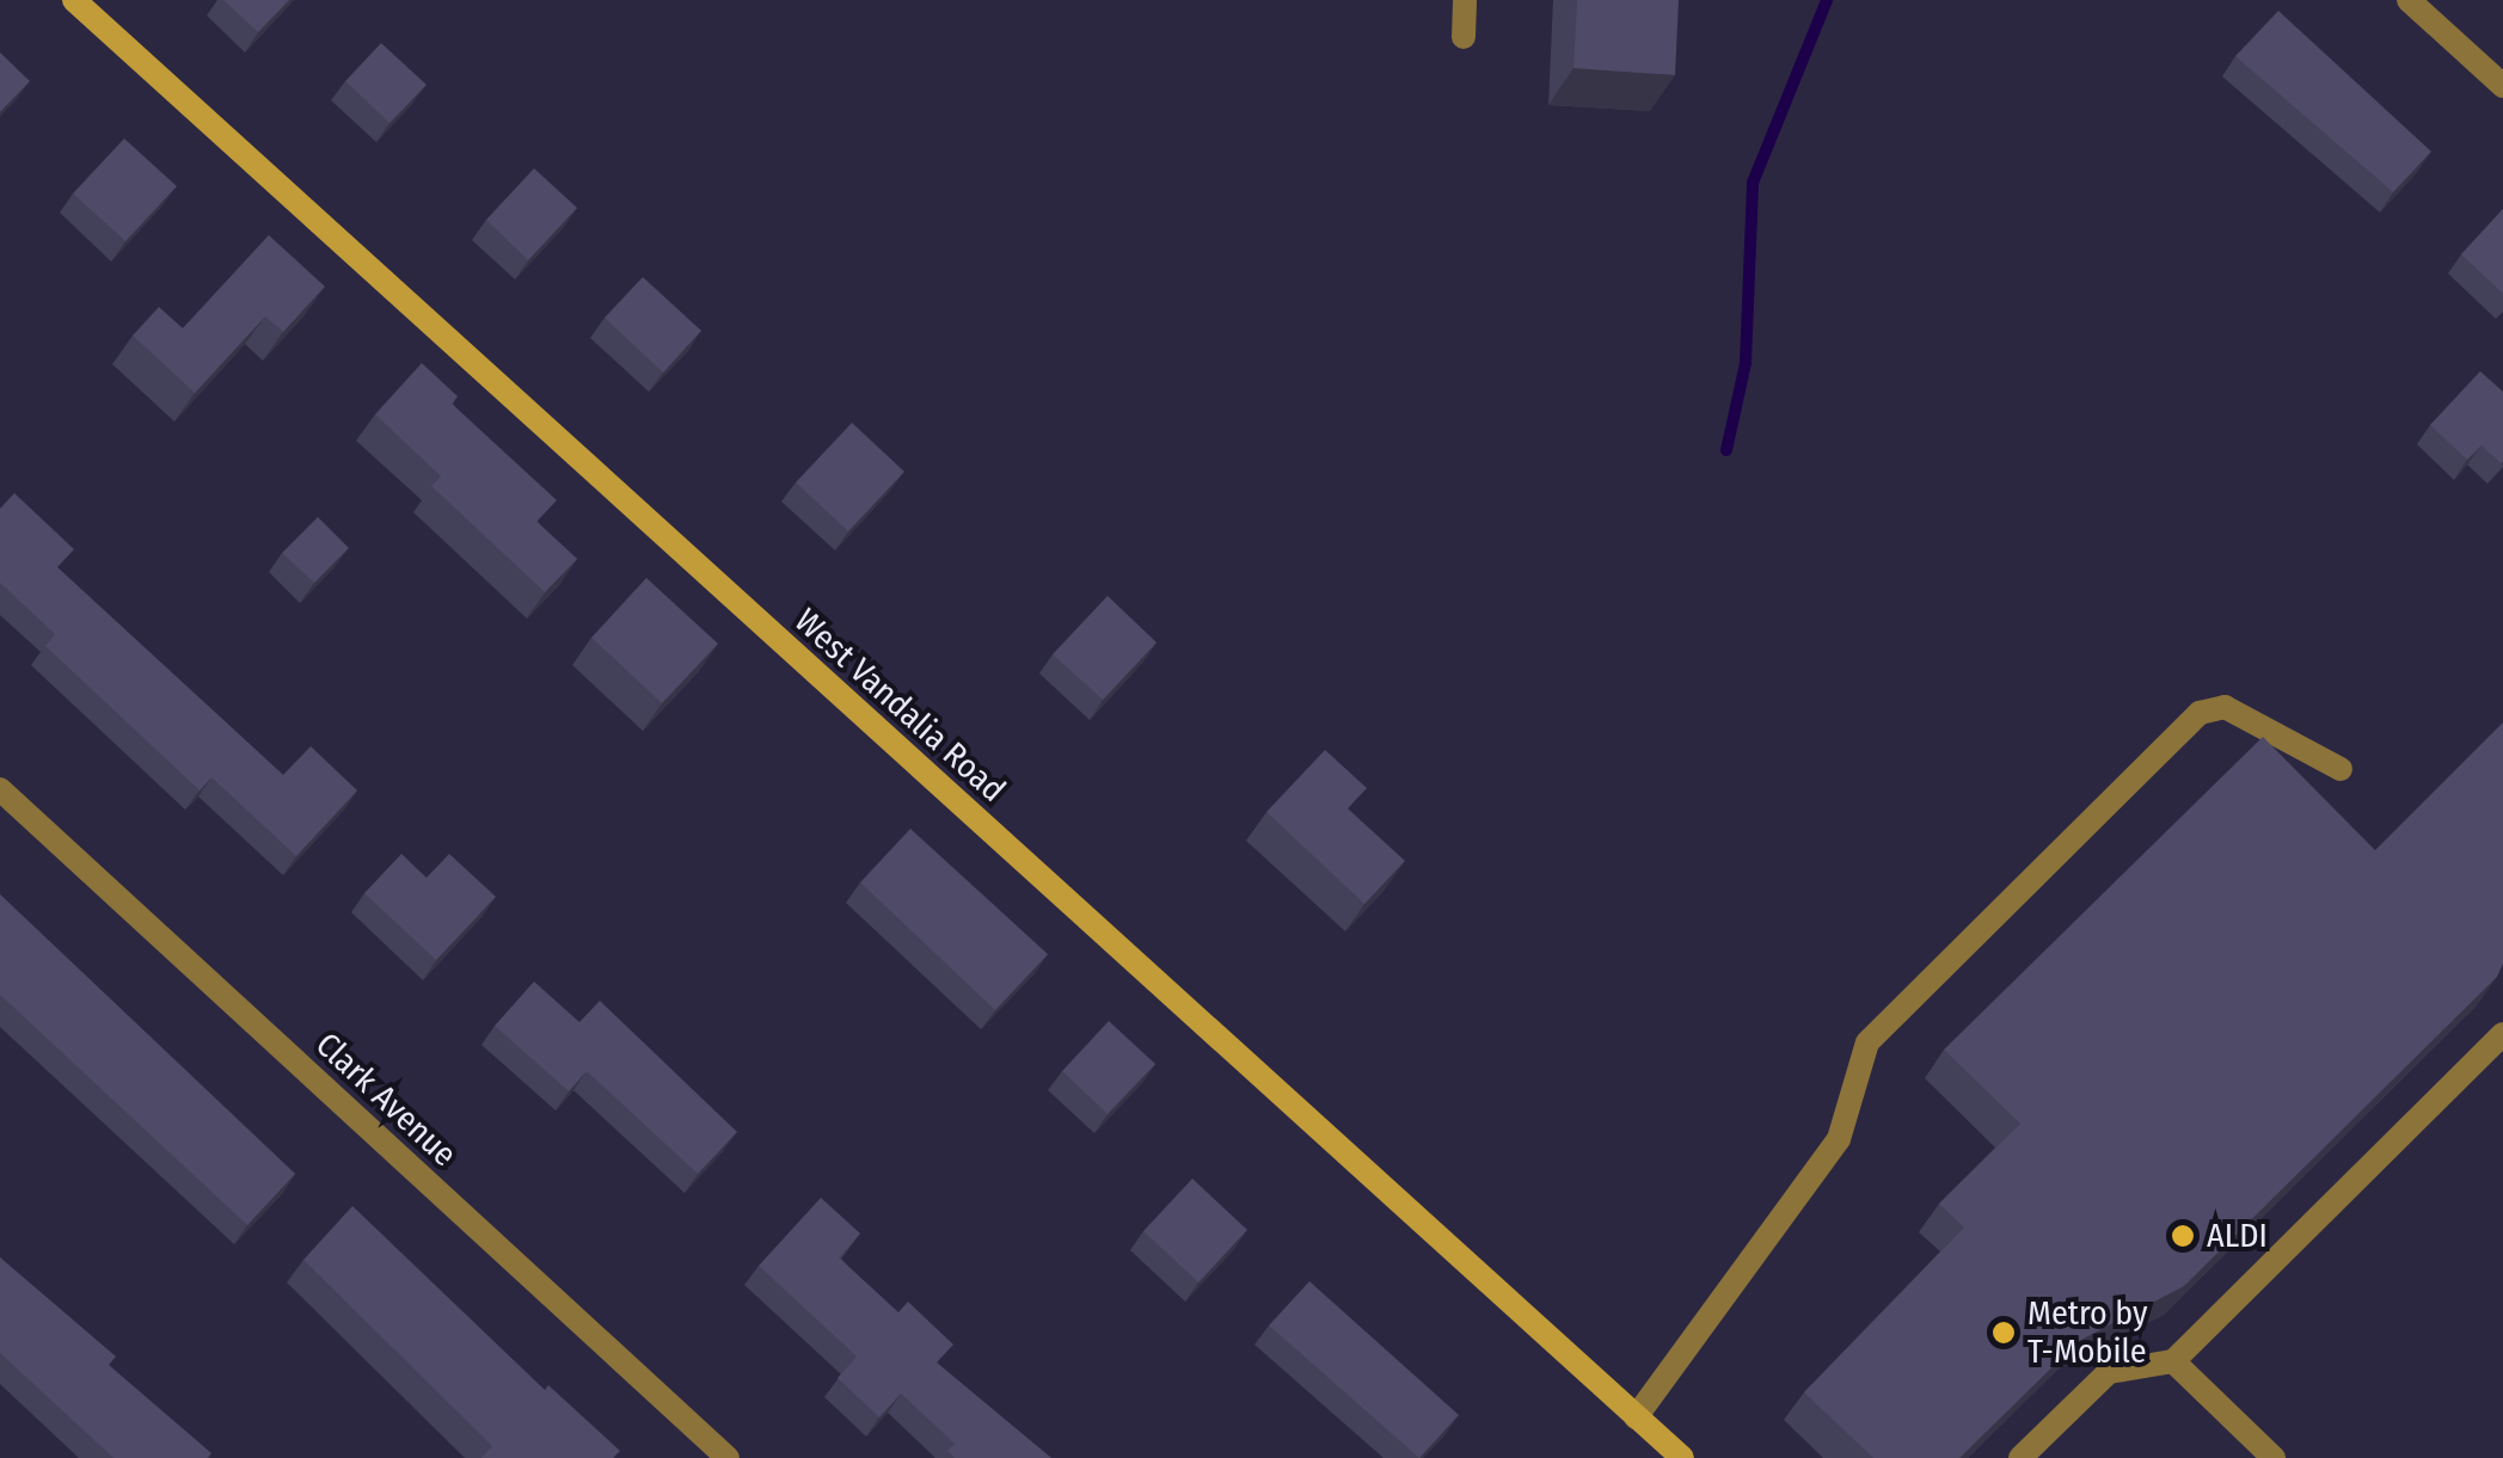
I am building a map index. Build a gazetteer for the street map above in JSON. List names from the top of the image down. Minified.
{"streets":{"main road":["West Vandalia Road"],"street":["Clark Avenue"]},"places":["ALDI","Metro by T-Mobile"]}
